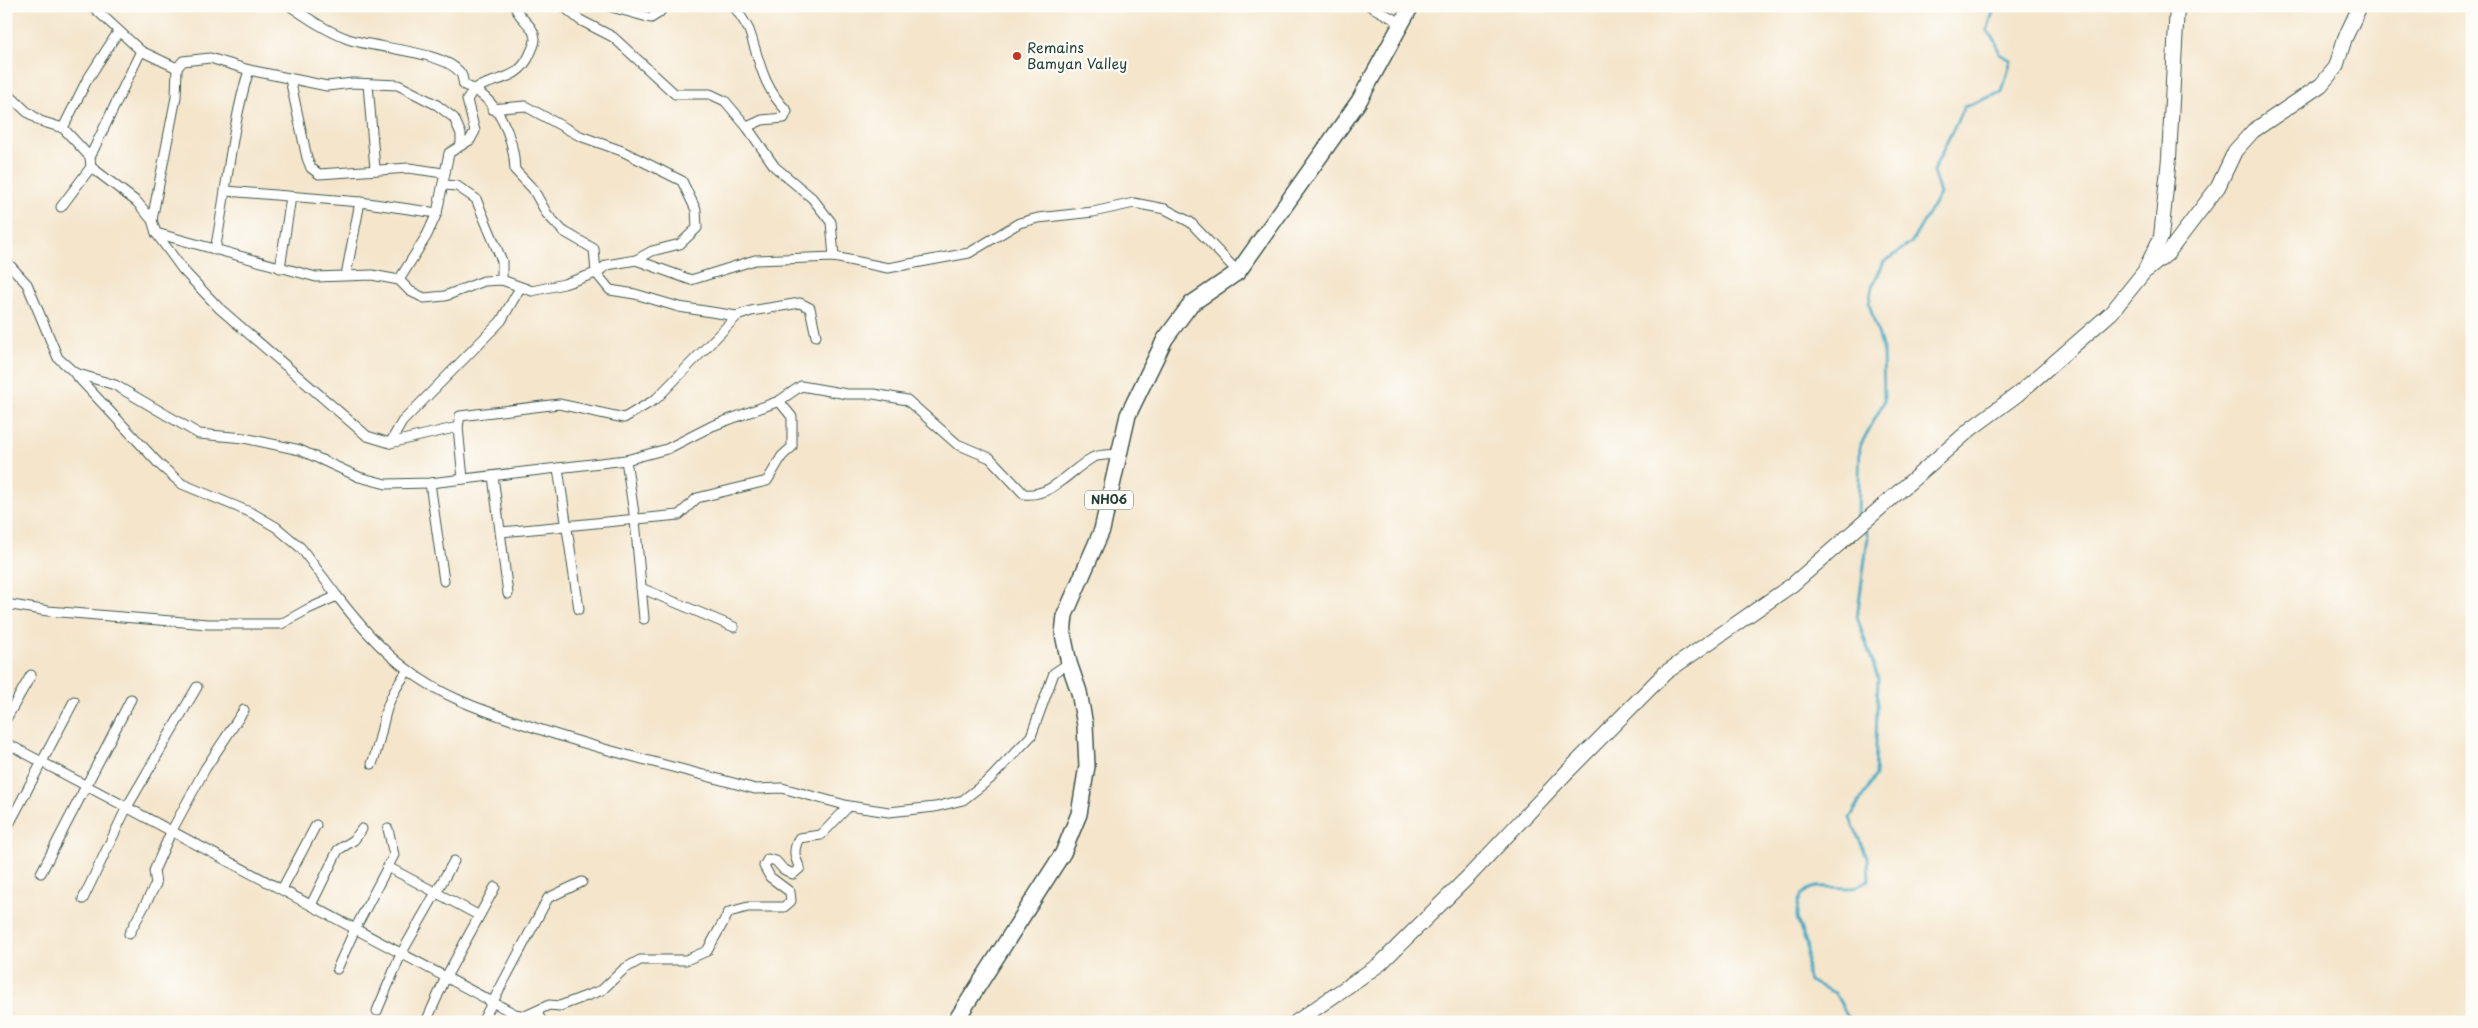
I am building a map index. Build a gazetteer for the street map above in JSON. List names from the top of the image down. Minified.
{"streets":{"main road":["NH06"]},"places":["Remains Bamyan Valley"]}
